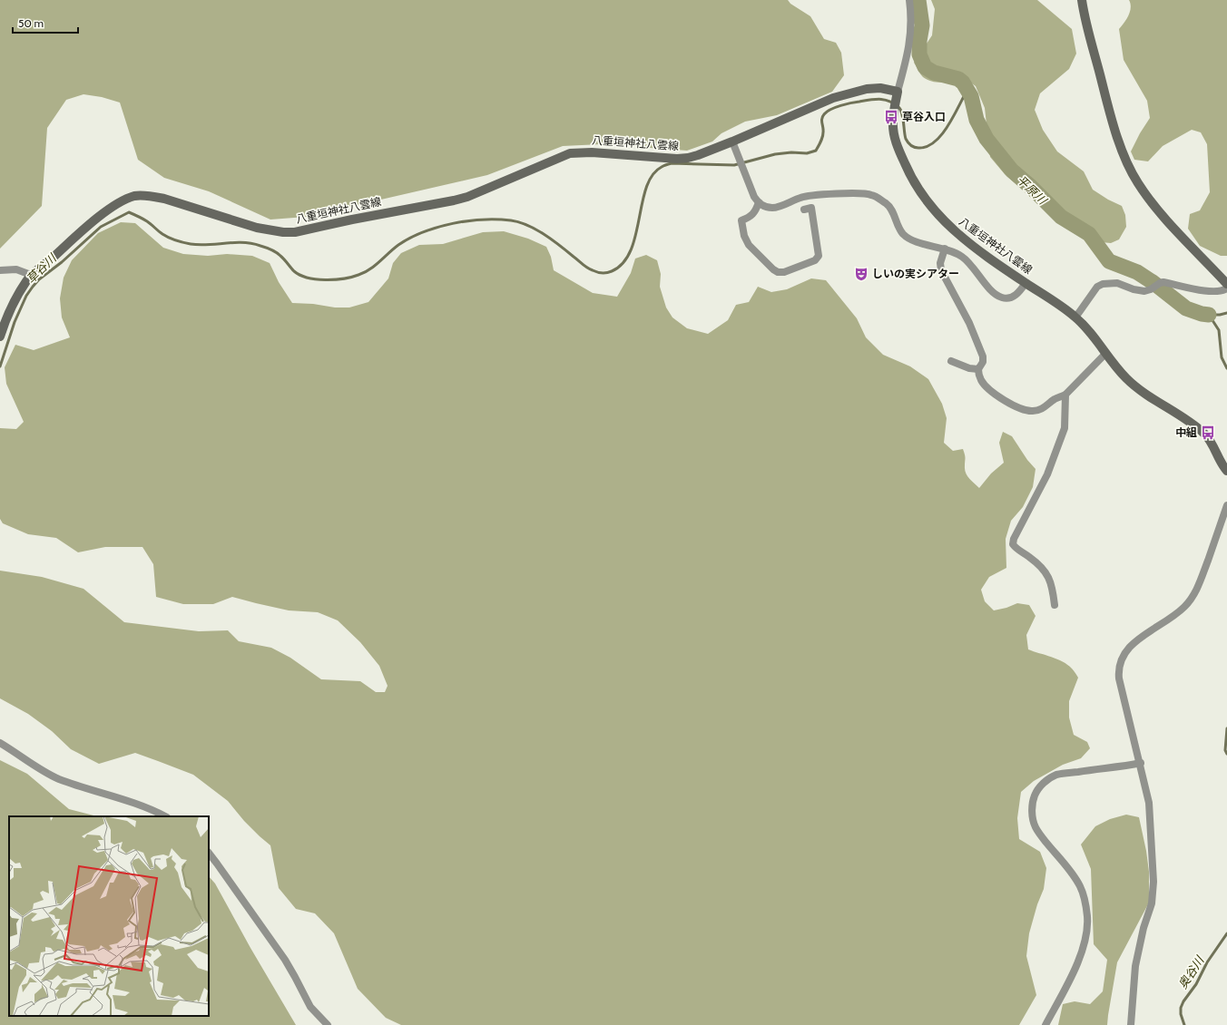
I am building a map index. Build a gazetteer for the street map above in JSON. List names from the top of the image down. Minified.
{"streets":{"main road":["八重垣神社八雲線"]},"water":["平原川","草谷川","奥谷川"],"places":{"bus stop":["草谷入口","中組"],"theatre":["しいの実シアター"]},"scale_bar":"50 m"}
